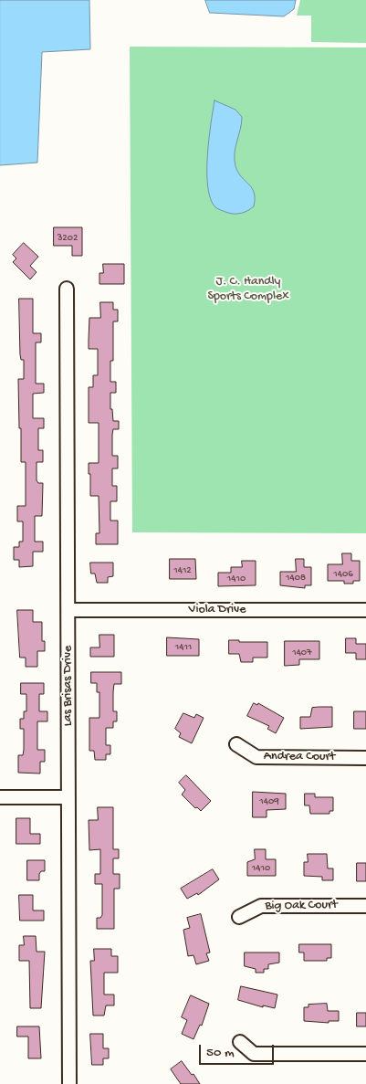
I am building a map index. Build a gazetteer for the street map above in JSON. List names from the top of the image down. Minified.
{"streets":{"street":["Viola Drive","Las Brisas Drive","Andrea Court","Big Oak Court"]},"crossings":[["Viola Drive","Las Brisas Drive"]],"parks":["J. C. Handly Sports Complex"],"house_numbers":["3202","1412","1406","1408","1410","1411","1407","1409","1410"],"scale_bar":"50 m"}
